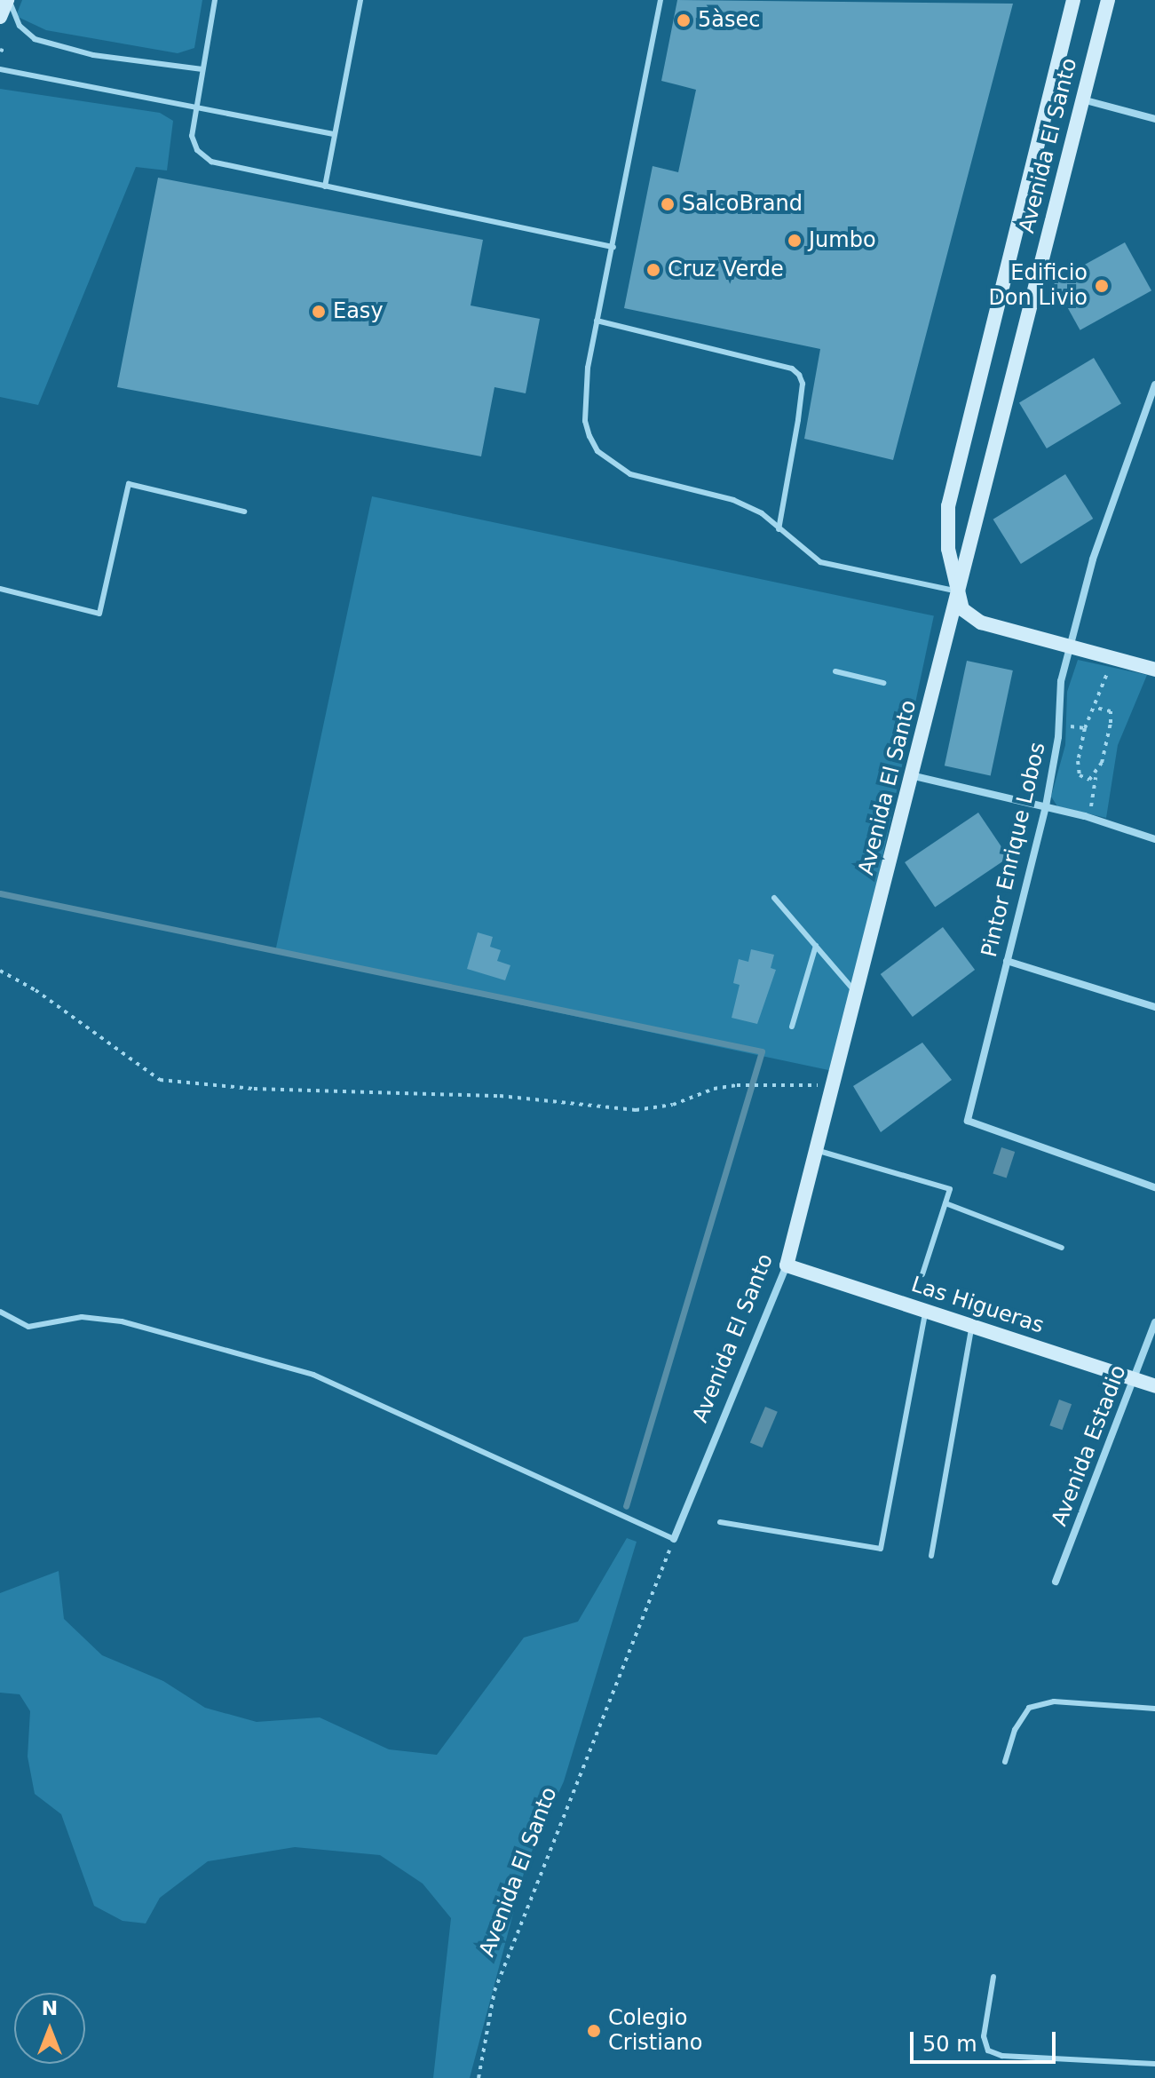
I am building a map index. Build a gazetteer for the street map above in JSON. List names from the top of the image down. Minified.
{"streets":{"main road":["Avenida El Santo","Las Higueras"],"street":["Pintor Enrique Lobos","Avenida Estadio"]},"crossings":[["Avenida El Santo","Las Higueras"],["Las Higueras","Avenida Estadio"]],"places":["5àsec","SalcoBrand","Jumbo","Cruz Verde","Edificio Don Livio","Easy","Colegio Cristiano"],"scale_bar":"50 m","north":"top"}
